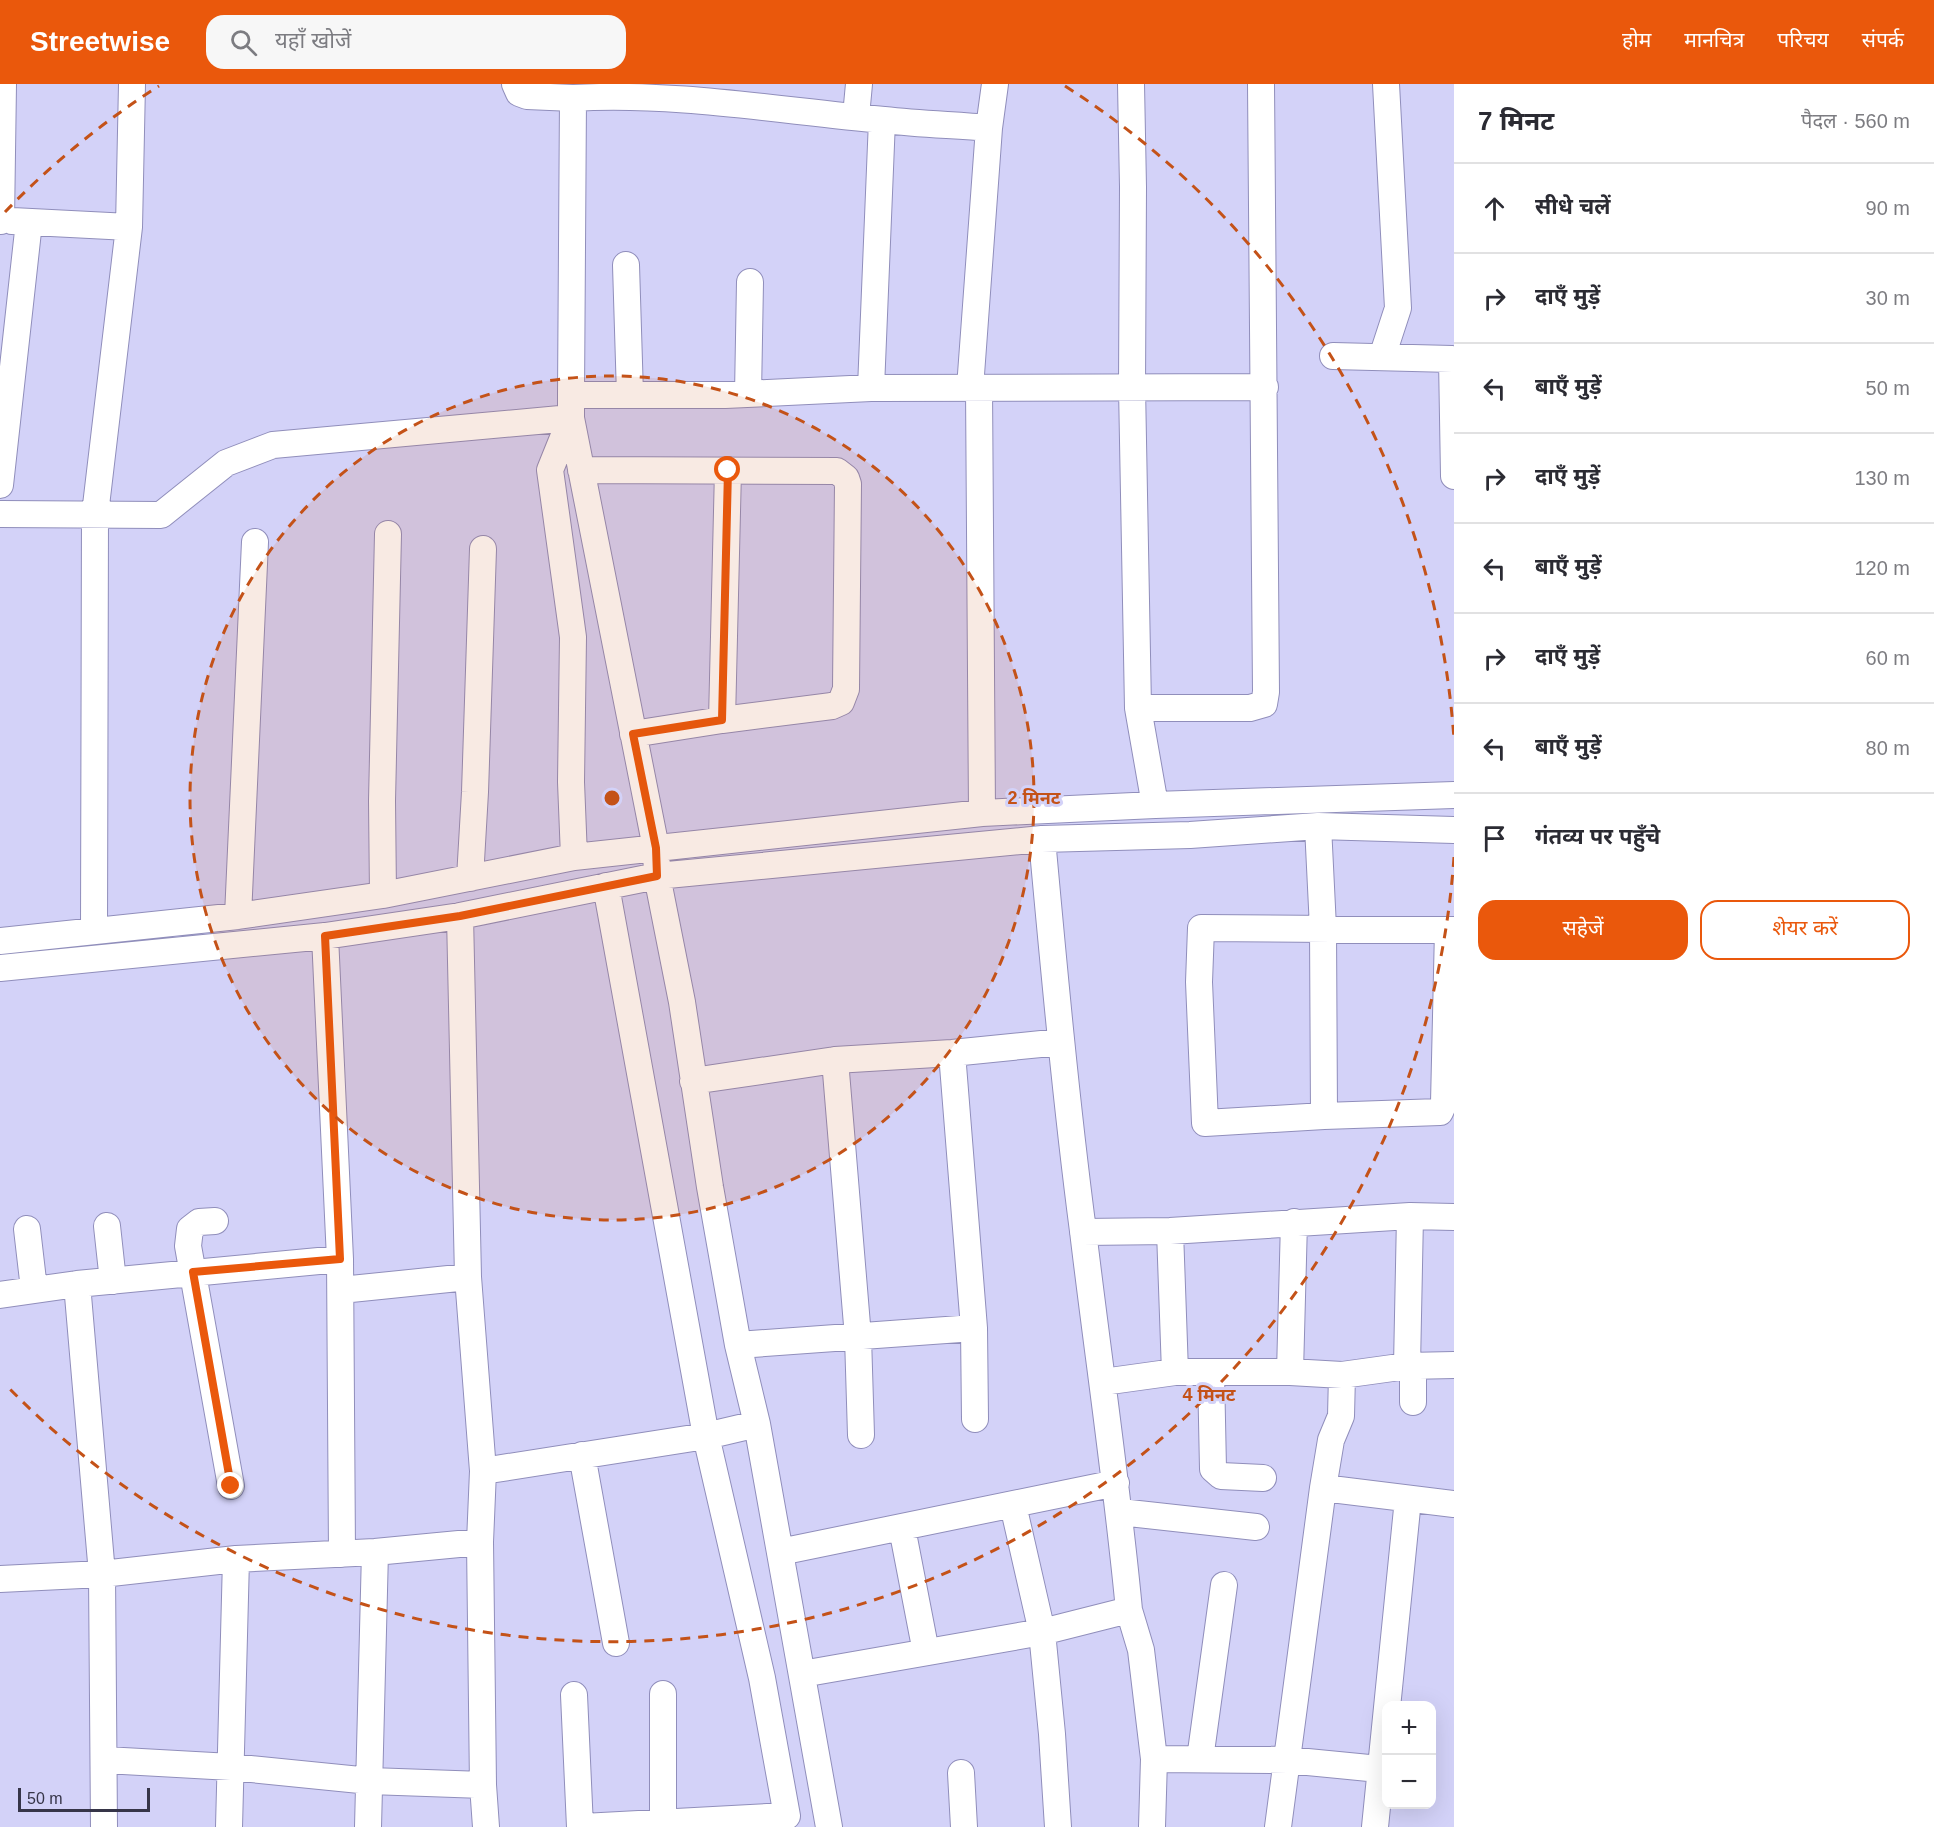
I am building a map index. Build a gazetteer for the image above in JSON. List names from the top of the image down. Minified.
{"scale_bar":"50 m","page":{"header":"Streetwise","search":"यहाँ खोजें","nav":["होम","मानचित्र","परिचय","संपर्क"],"heading":["7 मिनट","पैदल · 560 m"],"list":[["सीधे चलें","90 m"],["दाएँ मुड़ें","30 m"],["बाएँ मुड़ें","50 m"],["दाएँ मुड़ें","130 m"],["बाएँ मुड़ें","120 m"],["दाएँ मुड़ें","60 m"],["बाएँ मुड़ें","80 m"],"गंतव्य पर पहुँचे"],"buttons":["सहेजें","शेयर करें"],"map_buttons":["+","−"],"scale":"50 m"},"rings":["2 मिनट","4 मिनट"]}
